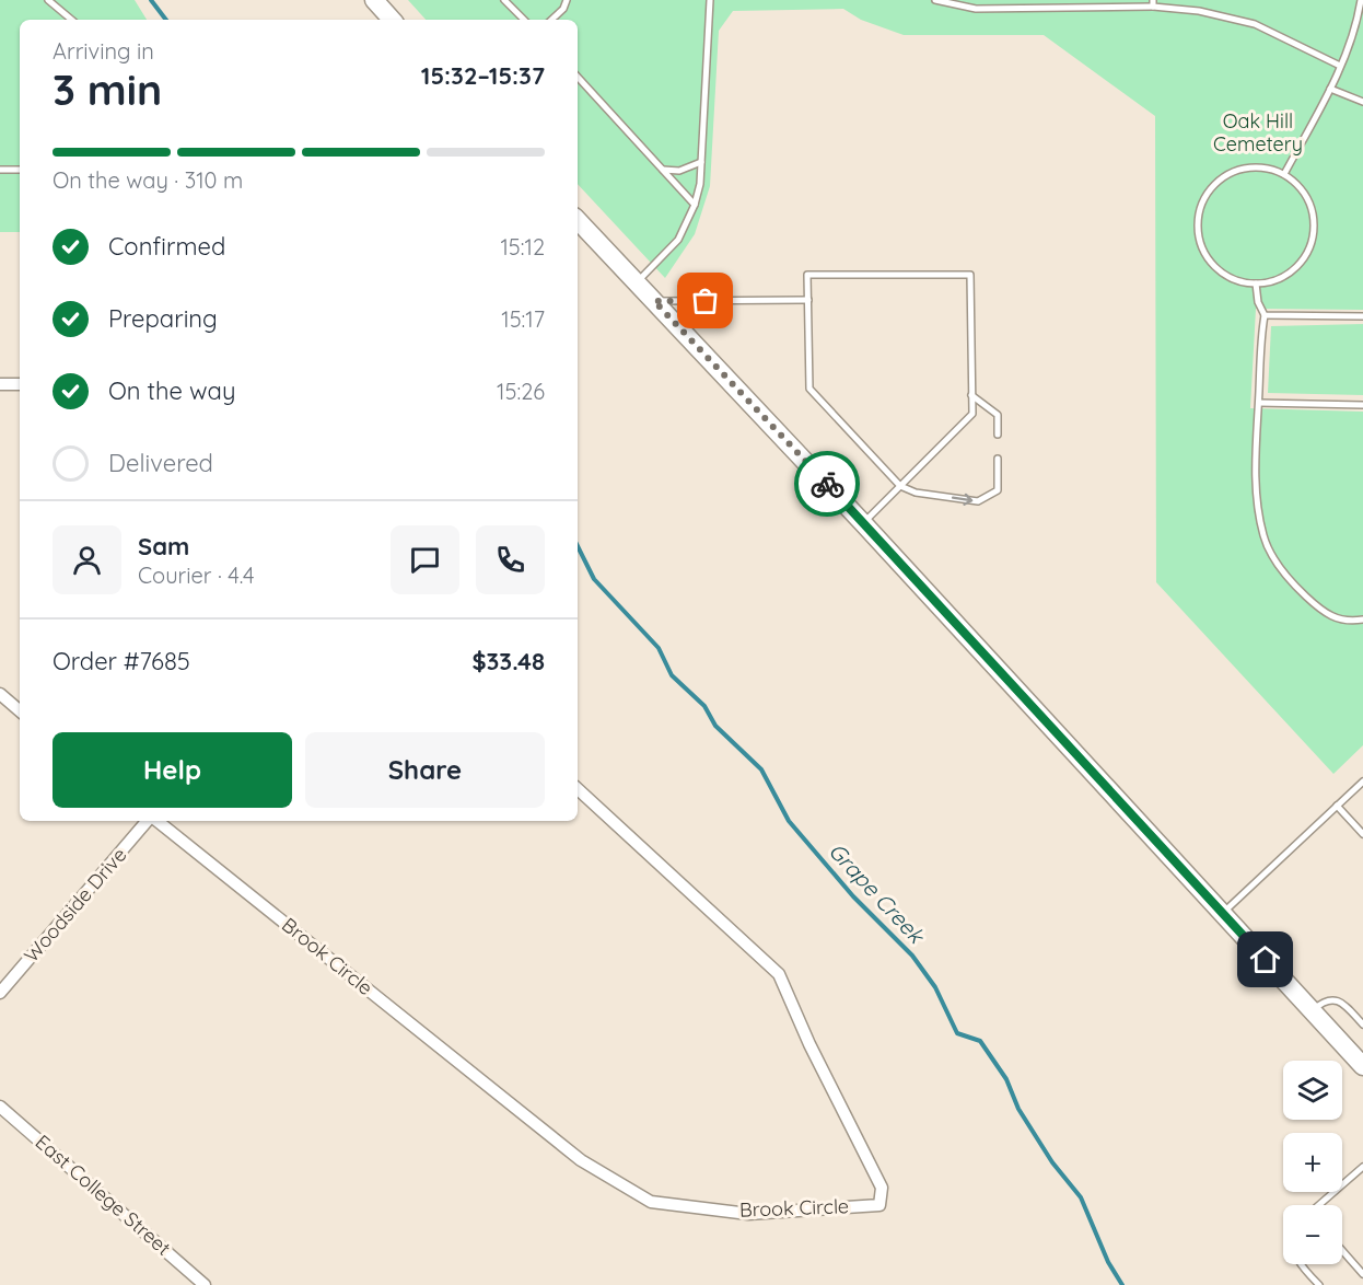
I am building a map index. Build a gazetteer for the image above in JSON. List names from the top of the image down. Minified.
{"streets":{"street":["Woodside Drive","Brook Circle","East College Street"]},"water":["Grape Creek"],"parks":["Oak Hill Cemetery"],"page":{"heading":["3 min","Arriving in","15:32–15:37"],"panel":["Sam","Courier · 4.4","Order #7685","$33.48"],"bar":"On the way · 310 m","list":[["Confirmed","15:12"],["Preparing","15:17"],["On the way","15:26"],"Delivered"],"buttons":["Help","Share"],"map_buttons":["+","−"]}}
